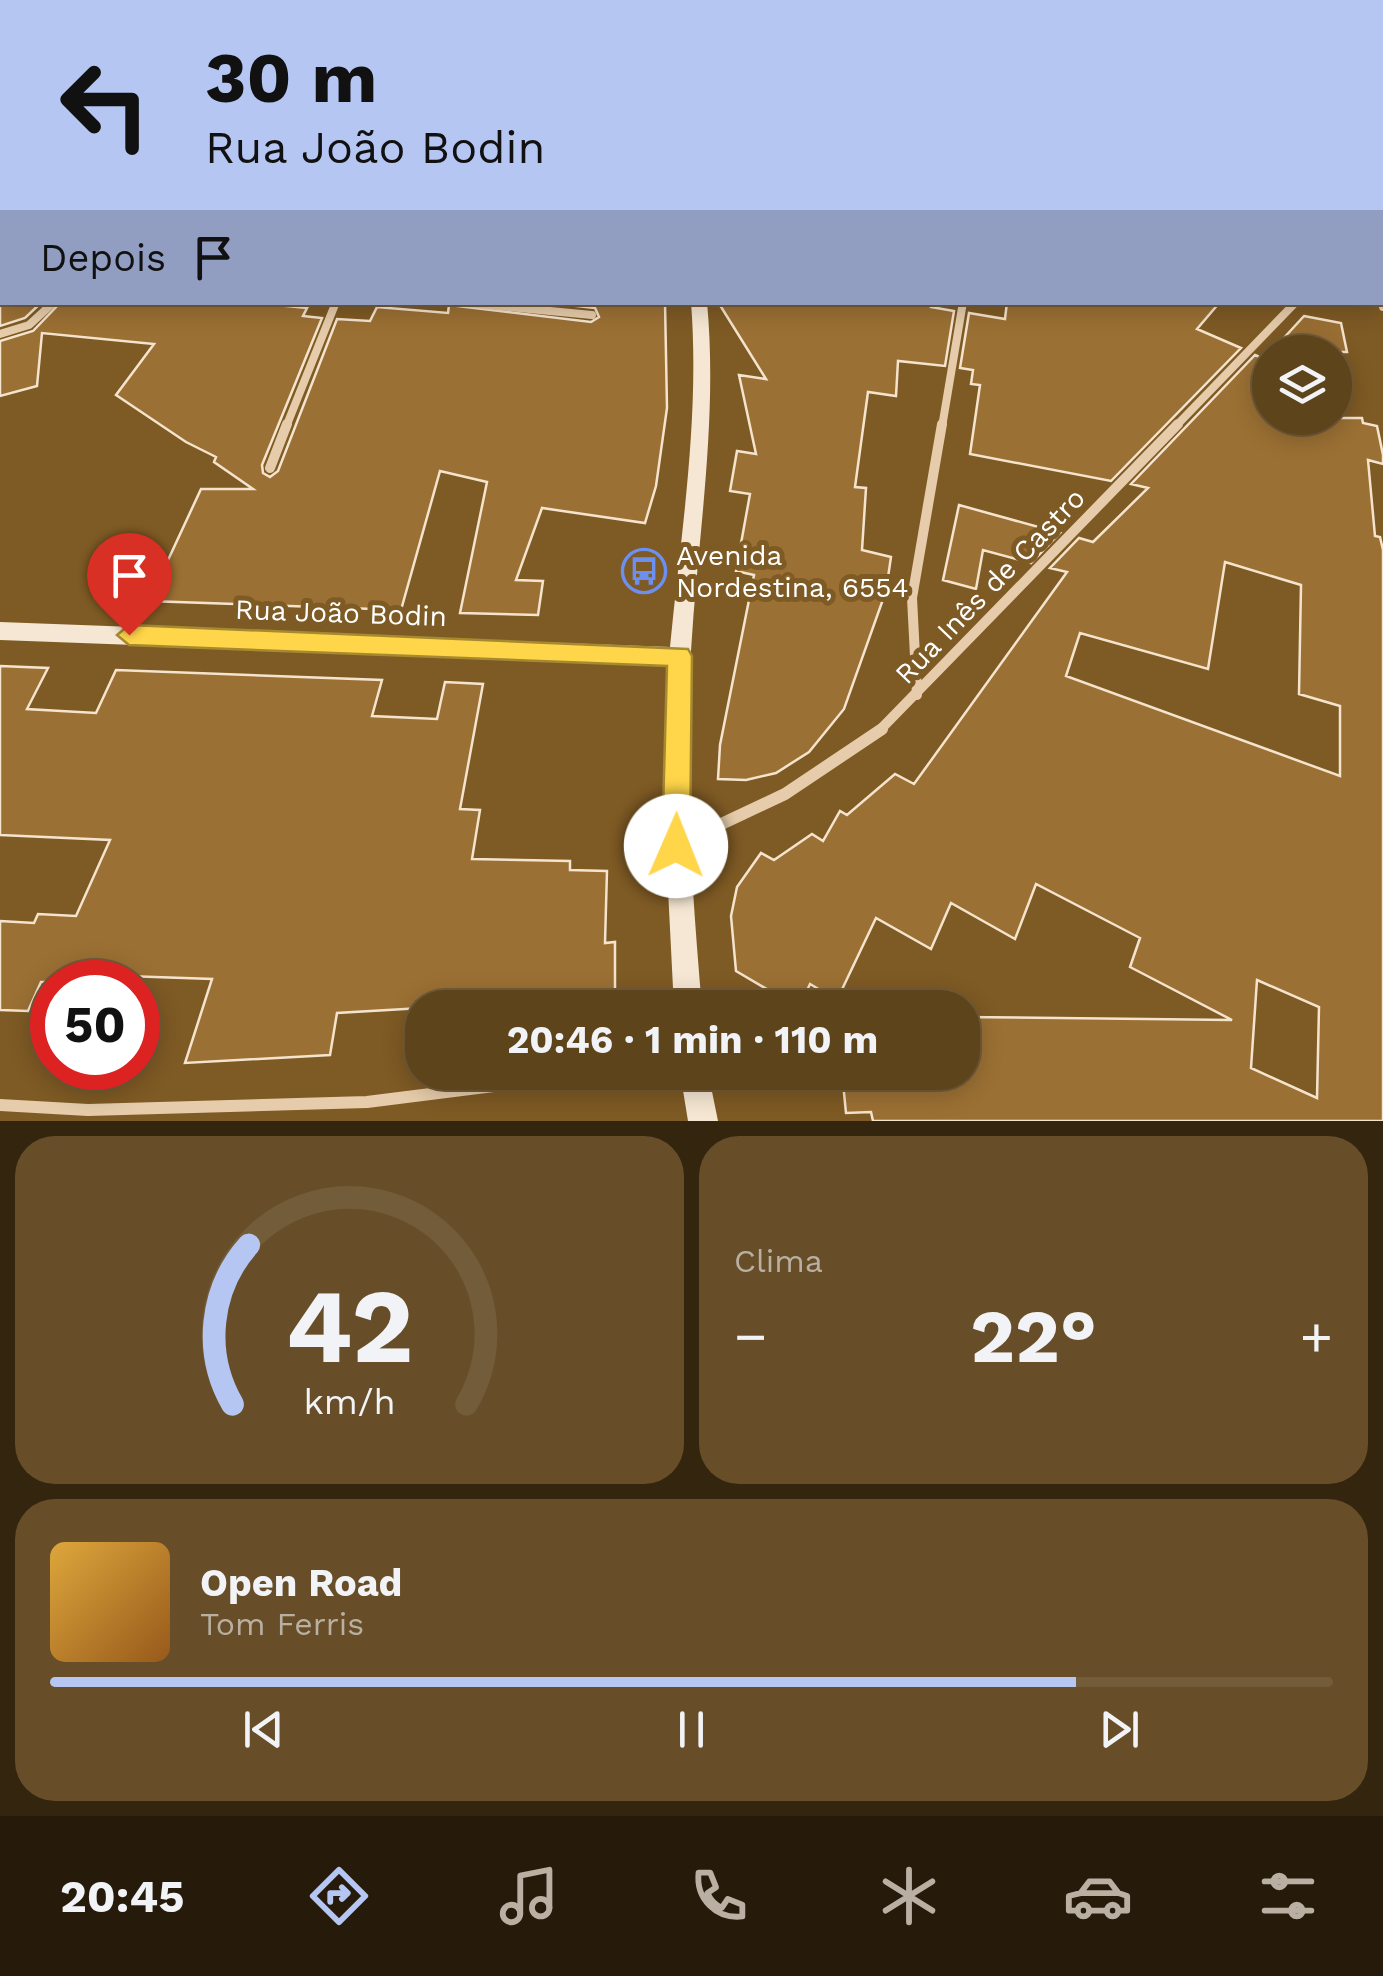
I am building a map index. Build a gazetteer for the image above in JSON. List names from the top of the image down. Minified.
{"streets":{"main road":["Rua João Bodin"],"street":["Rua Inês de Castro"]},"places":{"bus stop":["Avenida Nordestina, 6554"]},"page":{"turn":["30 m","Rua João Bodin"],"then":"Depois","limit":"50","trip":"20:46 · 1 min · 110 m","tile":"Clima","heat":["−","22°","+"],"song":["Open Road","Tom Ferris"],"tabs":"20:45","gauge":["42","km/h"]}}
